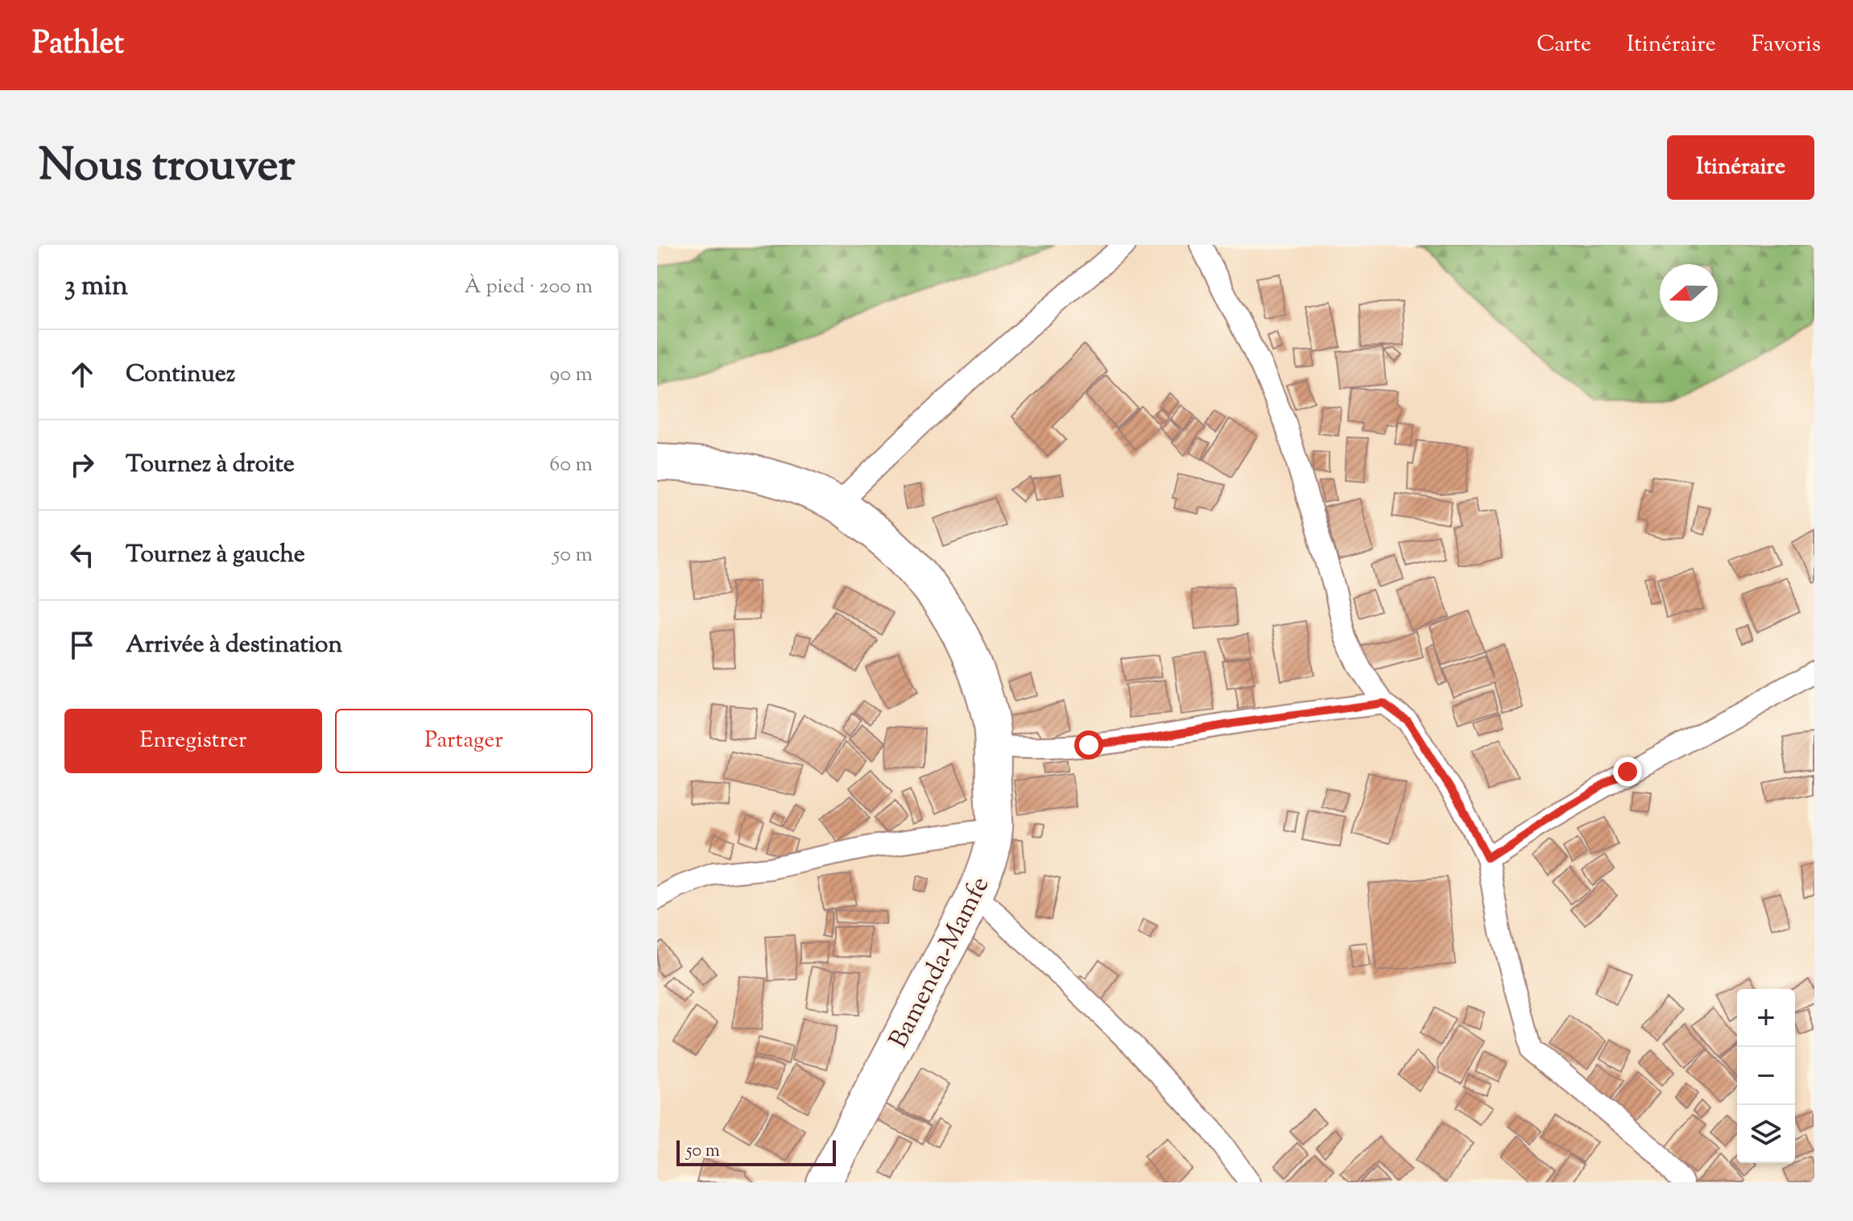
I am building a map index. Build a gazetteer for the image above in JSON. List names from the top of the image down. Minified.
{"streets":{"highway":["Bamenda-Mamfe"]},"scale_bar":"50 m","north":"left","page":{"header":"Pathlet","nav":["Carte","Itinéraire","Favoris"],"title":"Nous trouver","buttons":["Itinéraire",["Enregistrer","Partager"]],"heading":["3 min","À pied · 200 m"],"list":[["Continuez","90 m"],["Tournez à droite","60 m"],["Tournez à gauche","50 m"],"Arrivée à destination"],"map_buttons":["+","−"],"scale":"50 m"}}
